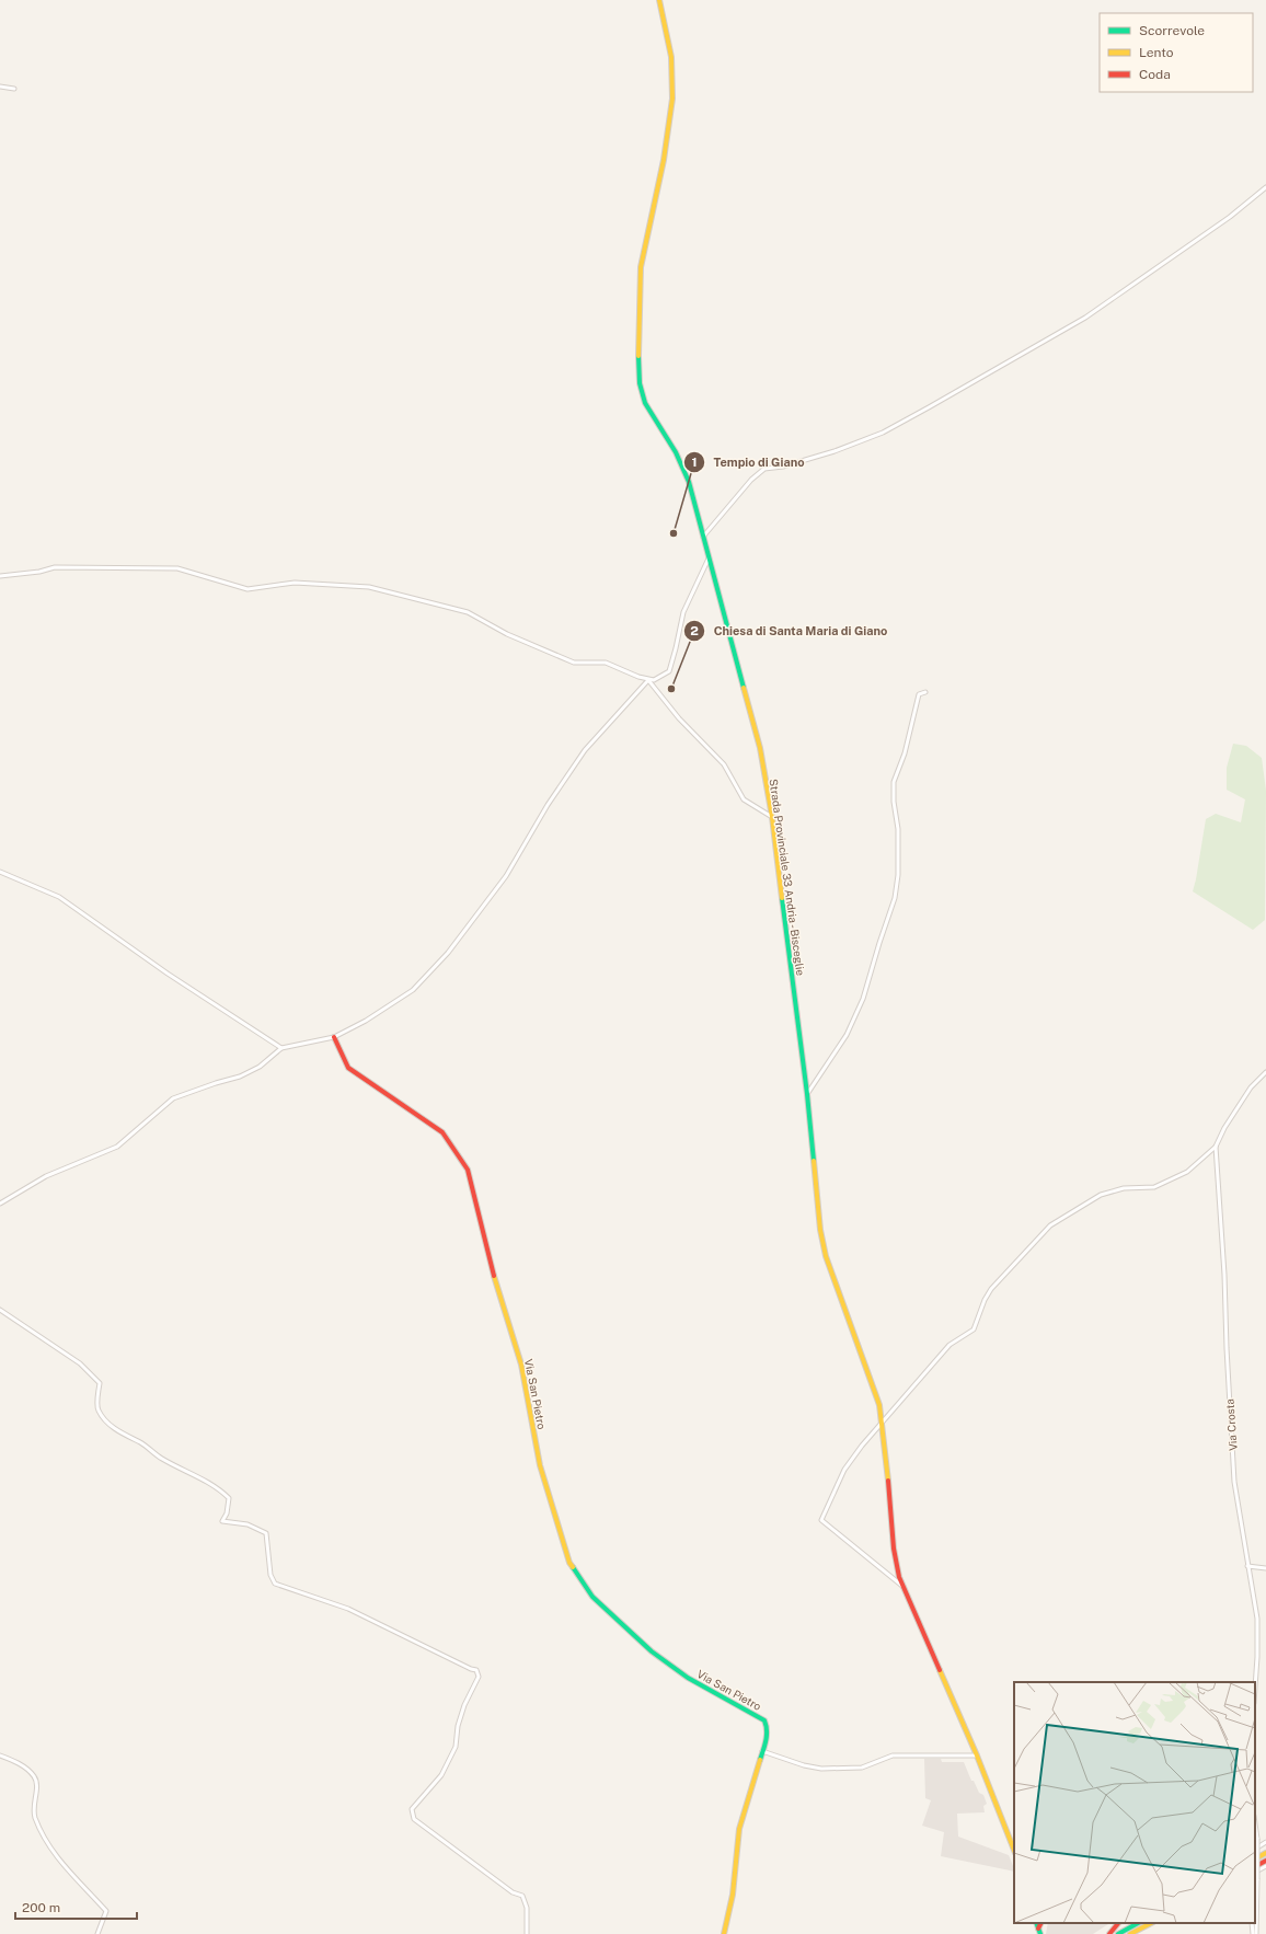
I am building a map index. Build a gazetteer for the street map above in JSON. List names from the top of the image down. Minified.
{"streets":{"main road":["Strada Provinciale 33 Andria - Bisceglie","Via San Pietro"],"street":["Via Crosta"]},"places":["Tempio di Giano","Chiesa di Santa Maria di Giano"],"legend":["Scorrevole","Lento","Coda"],"scale_bar":"200 m"}
